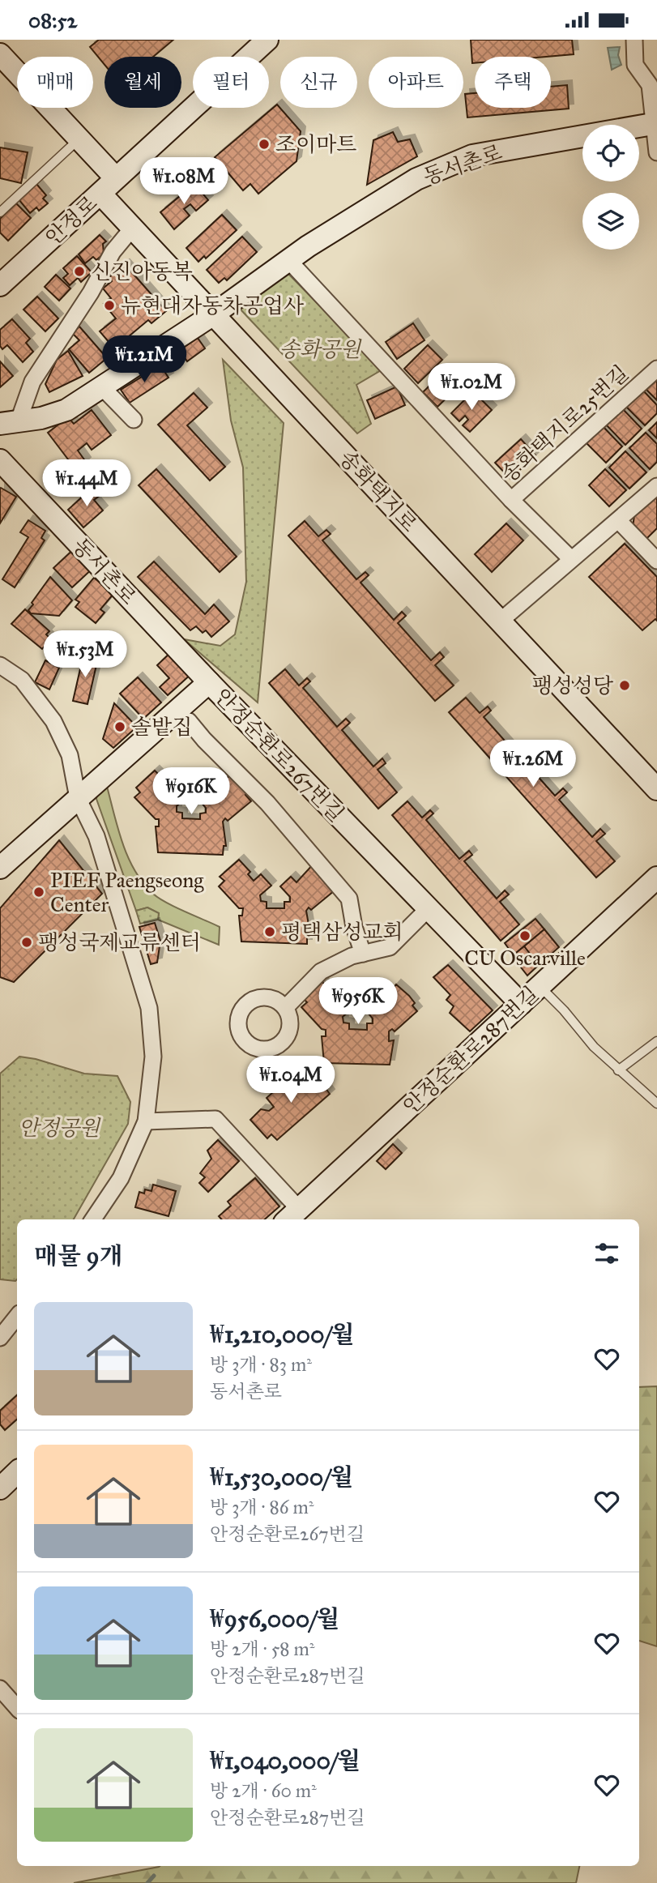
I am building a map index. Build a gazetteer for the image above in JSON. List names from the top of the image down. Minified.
{"streets":{"street":["동서촌로","안정로","송화택지로25번길","송화택지로","안정순환로267번길","안정순환로287번길"]},"crossings":[["동서촌로","송화택지로"],["동서촌로","안정순환로267번길"],["안정로","송화택지로"],["안정순환로267번길","안정순환로287번길"]],"parks":["송화공원","안정공원"],"places":["조이마트","신진아동복","뉴현대자동차공업사","팽성성당","솔밭집","PIEF Paengseong Center","평택삼성교회","CU Oscarville","팽성국제교류센터"],"page":{"status":"08:52","chip":["매매","월세","필터","신규","아파트","주택"],"price":["₩1.08M","₩1.21M","₩1.02M","₩1.44M","₩1.53M","₩1.26M","₩916K","₩956K","₩1.04M"],"heading":"매물 9개","list":[{"name":"₩1,210,000/월","note":"방 3개 · 83 m² · 동서촌로"},{"name":"₩1,530,000/월","note":"방 3개 · 86 m² · 안정순환로267번길"},{"name":"₩956,000/월","note":"방 2개 · 58 m² · 안정순환로287번길"},{"name":"₩1,040,000/월","note":"방 2개 · 60 m² · 안정순환로287번길"}]}}
